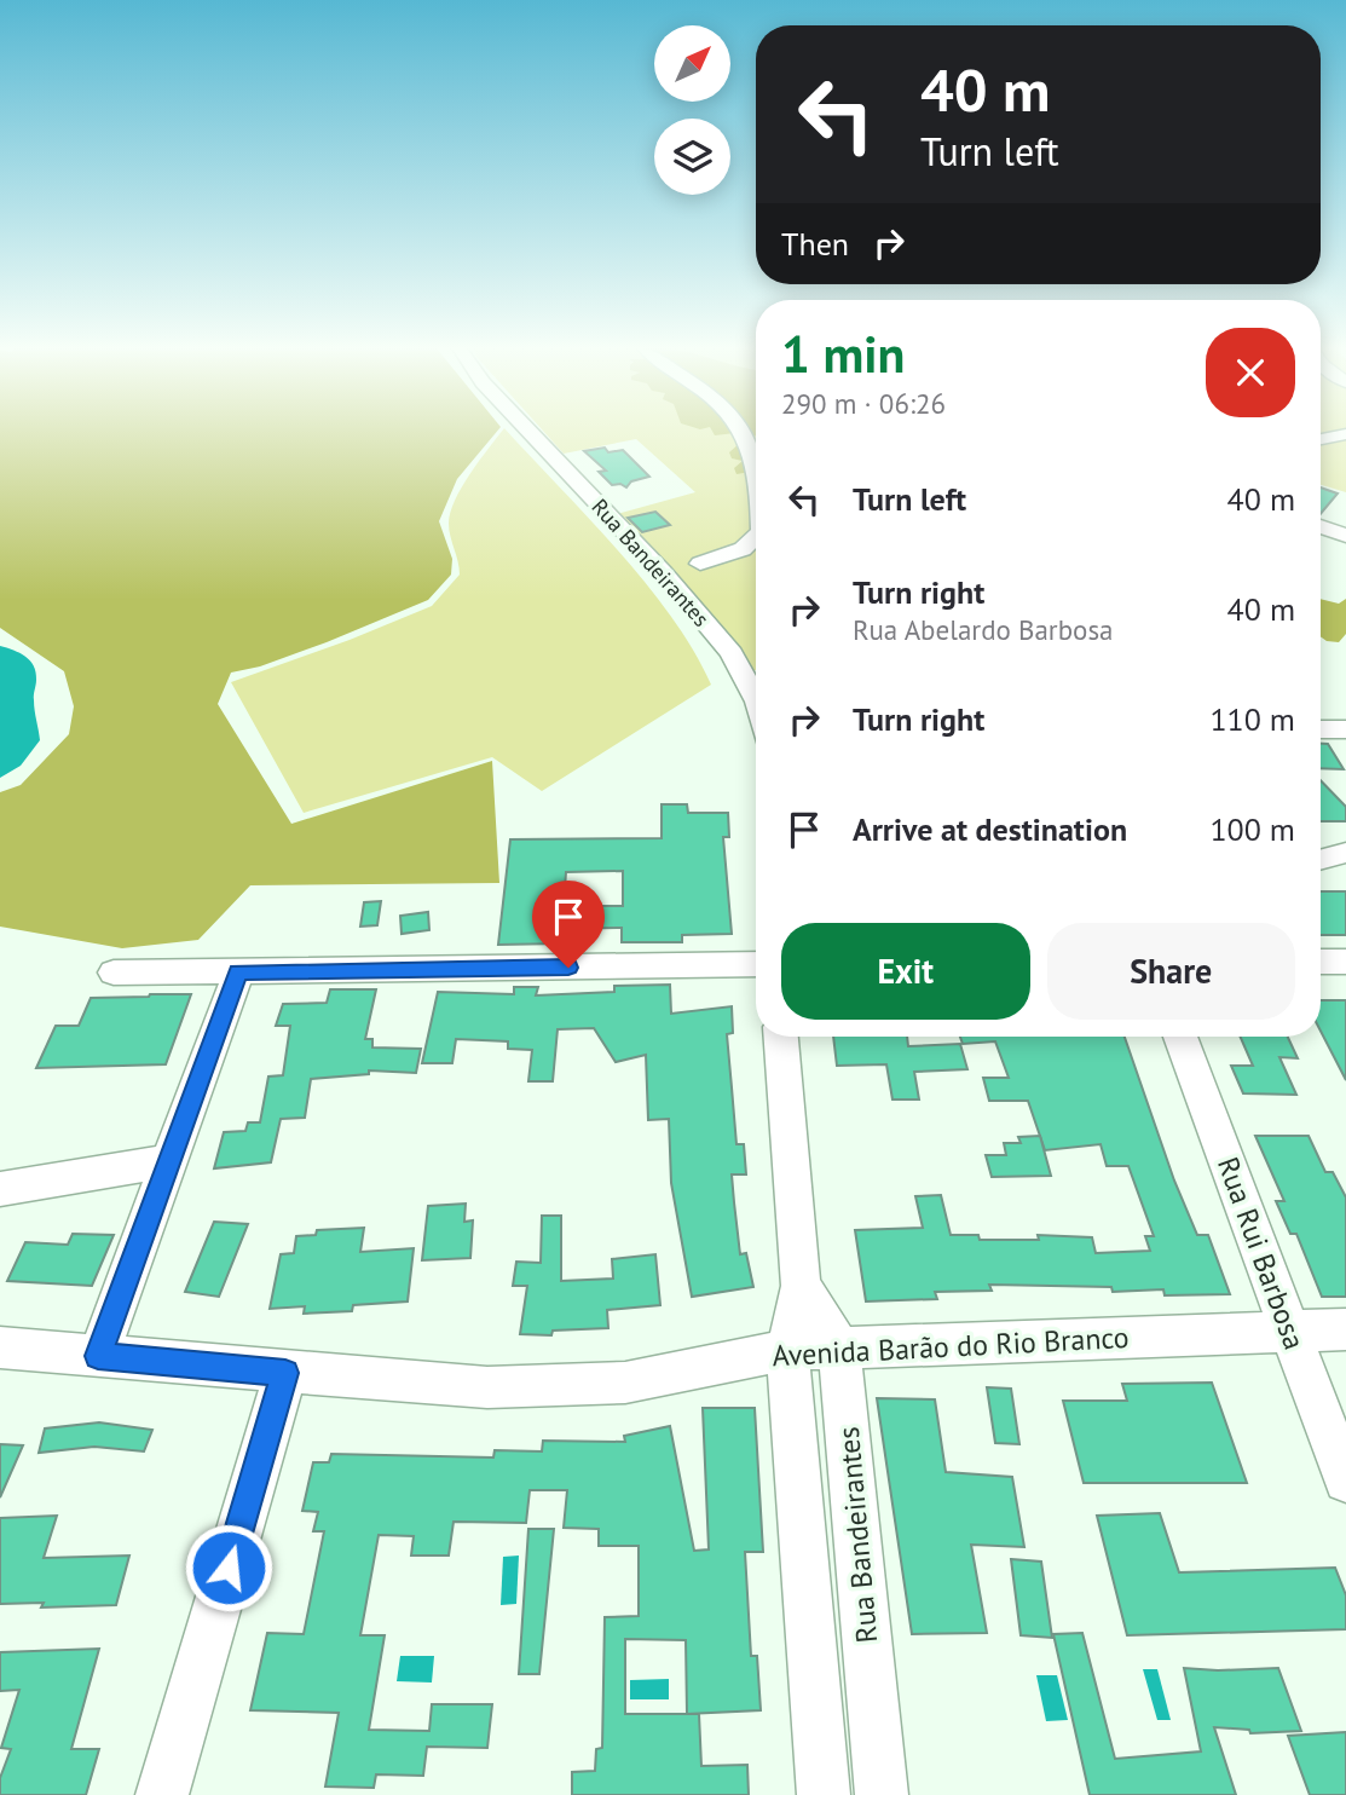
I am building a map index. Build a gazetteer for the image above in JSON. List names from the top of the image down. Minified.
{"streets":{"street":["Rua Bandeirantes","Rua Rui Barbosa","Avenida Barão do Rio Branco"]},"crossings":[["Rua Bandeirantes","Avenida Barão do Rio Branco"],["Rua Rui Barbosa","Avenida Barão do Rio Branco"]],"north":"top right","page":{"turn":["40 m","Turn left"],"then":"Then","heading":["1 min","290 m · 06:26"],"list":[{"name":"Turn left","value":"40 m"},{"name":"Turn right","note":"Rua Abelardo Barbosa","value":"40 m"},{"name":"Turn right","value":"110 m"},{"name":"Arrive at destination","value":"100 m"}],"buttons":["Exit","Share"]}}
